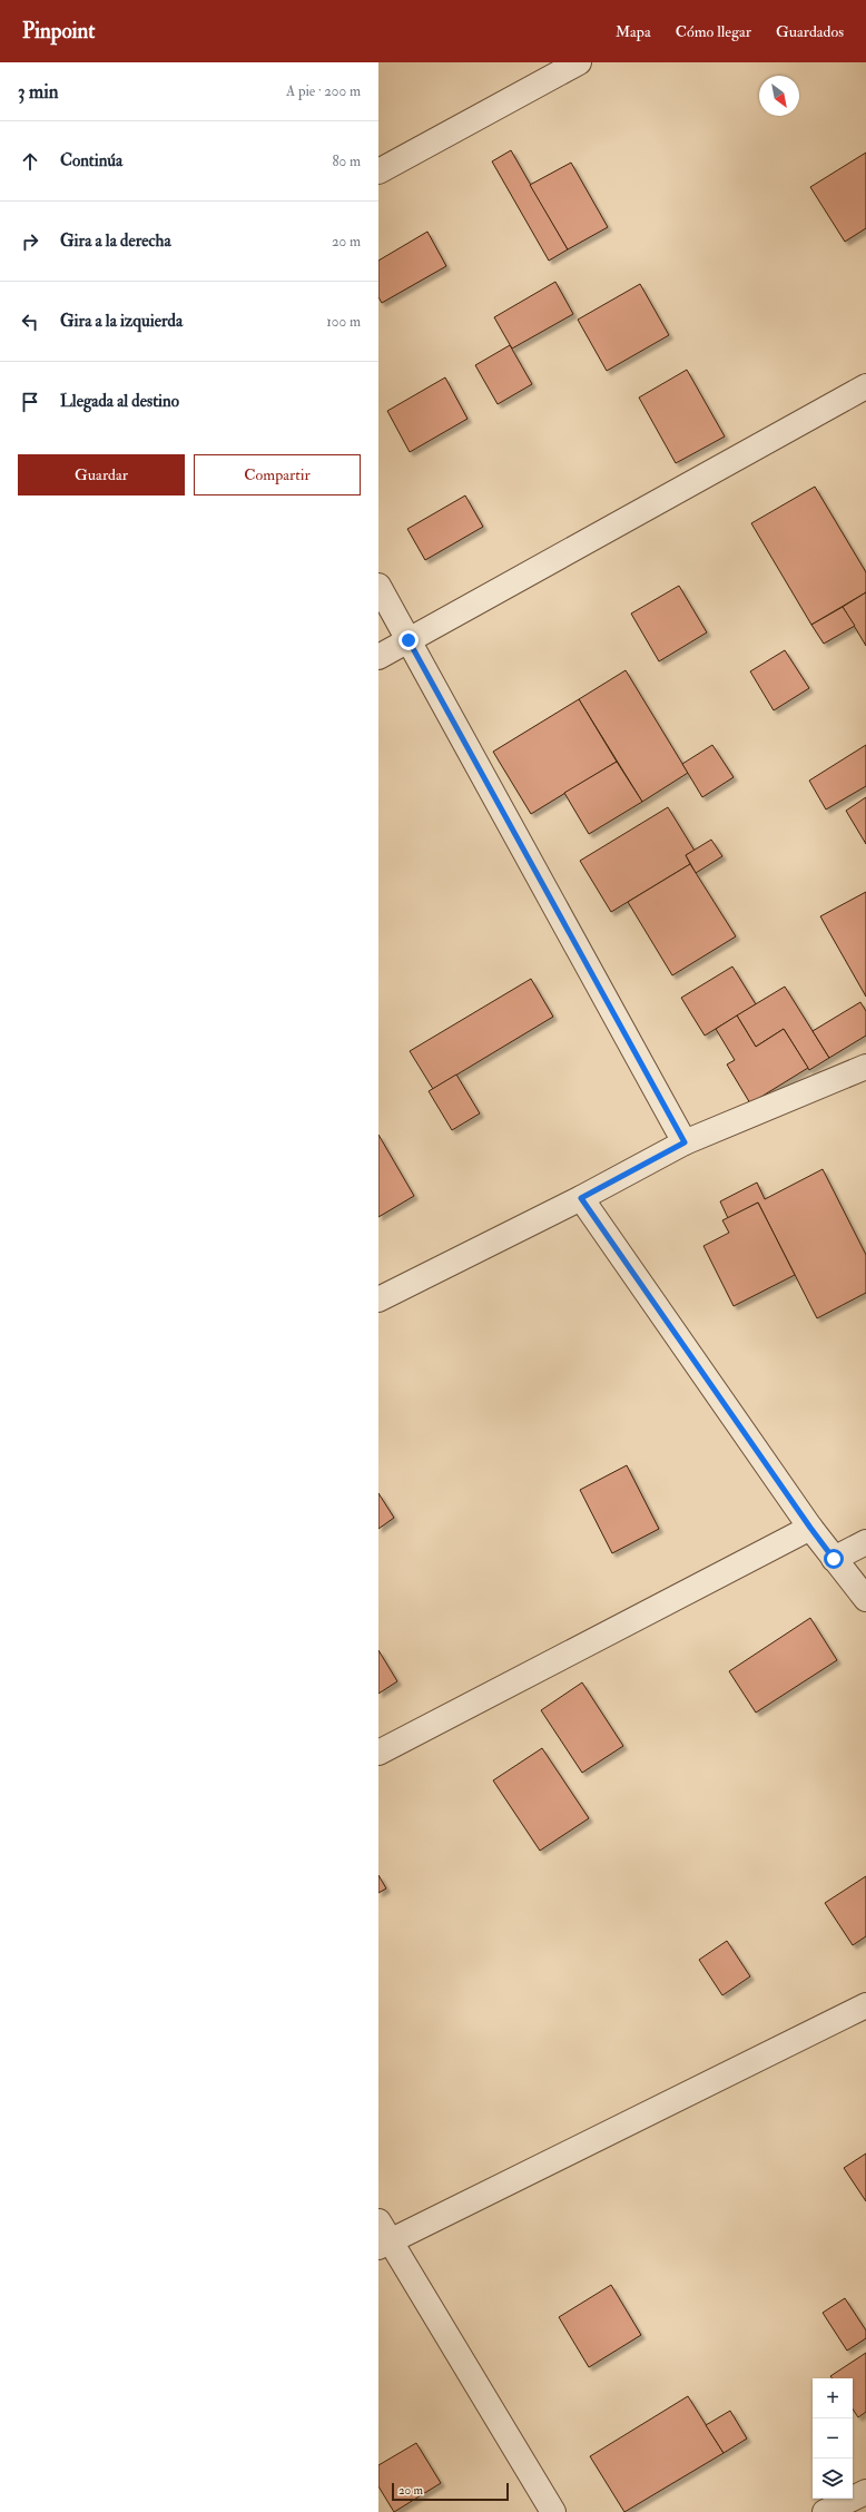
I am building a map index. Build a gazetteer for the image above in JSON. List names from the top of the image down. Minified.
{"scale_bar":"20 m","north":"bottom right","page":{"header":"Pinpoint","nav":["Mapa","Cómo llegar","Guardados"],"heading":["3 min","A pie · 200 m"],"list":[["Continúa","80 m"],["Gira a la derecha","20 m"],["Gira a la izquierda","100 m"],"Llegada al destino"],"buttons":["Guardar","Compartir"],"map_buttons":["+","−"],"scale":"20 m"}}
